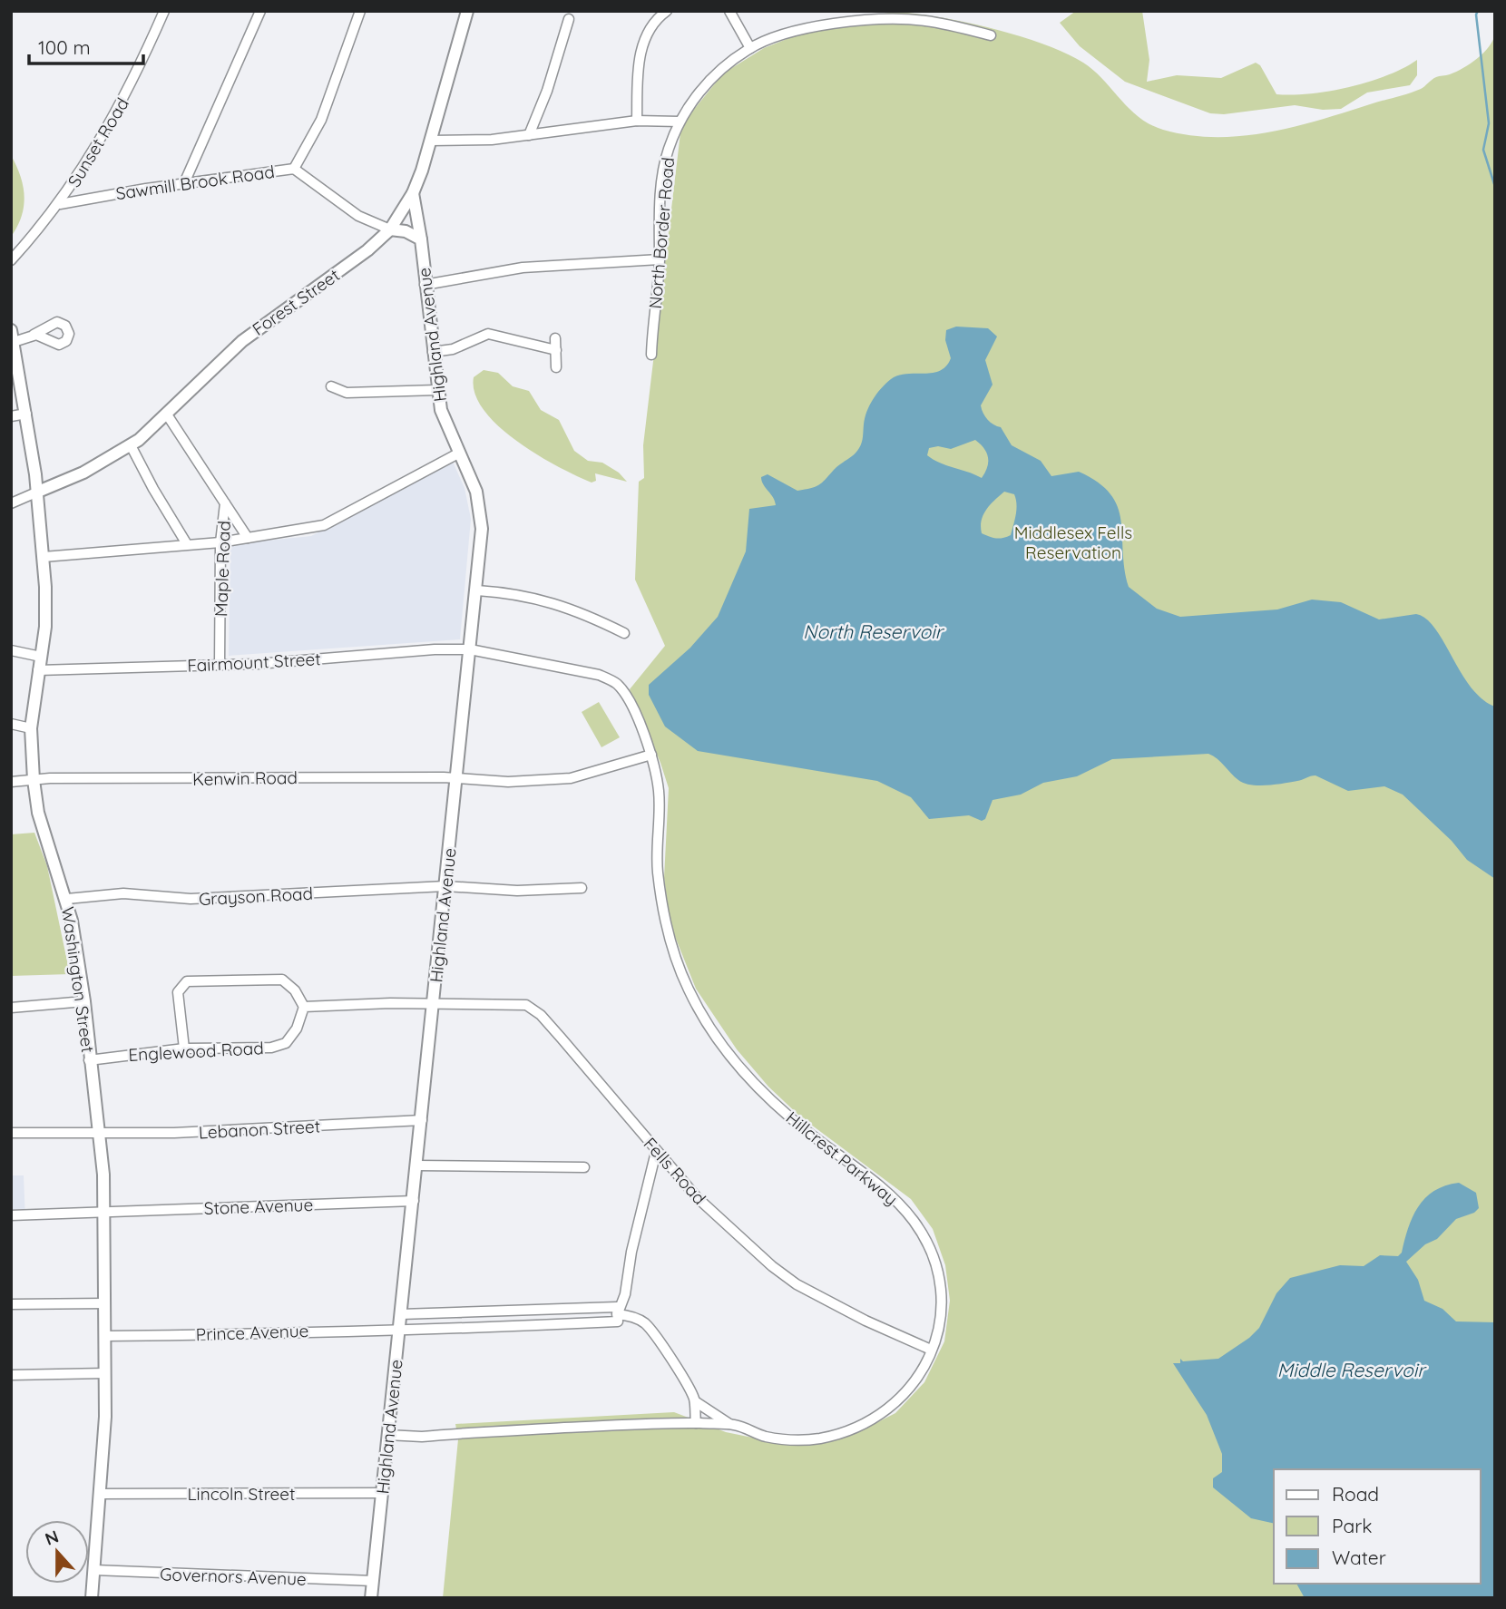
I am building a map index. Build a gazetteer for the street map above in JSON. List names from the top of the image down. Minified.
{"streets":{"main road":["Forest Street","Highland Avenue","Washington Street"],"street":["Sunset Road","Sawmill Brook Road","North Border Road","Maple Road","Fairmount Street","Kenwin Road","Grayson Road","Englewood Road","Lebanon Street","Hillcrest Parkway","Fells Road","Stone Avenue","Prince Avenue","Lincoln Street","Governors Avenue"]},"crossings":[["Sunset Road","Sawmill Brook Road"],["Sawmill Brook Road","Forest Street"],["Forest Street","Highland Avenue"],["Forest Street","Maple Road"],["Forest Street","Washington Street"],["Highland Avenue","Fairmount Street"],["Highland Avenue","Kenwin Road"],["Highland Avenue","Grayson Road"],["Highland Avenue","Lebanon Street"],["Highland Avenue","Hillcrest Parkway"],["Highland Avenue","Fells Road"],["Highland Avenue","Stone Avenue"],["Highland Avenue","Prince Avenue"],["Highland Avenue","Lincoln Street"],["Highland Avenue","Governors Avenue"],["Maple Road","Fairmount Street"],["Fairmount Street","Washington Street"],["Fairmount Street","Hillcrest Parkway"],["Kenwin Road","Washington Street"],["Kenwin Road","Hillcrest Parkway"],["Grayson Road","Washington Street"],["Washington Street","Englewood Road"],["Washington Street","Lebanon Street"],["Washington Street","Stone Avenue"],["Washington Street","Prince Avenue"],["Washington Street","Lincoln Street"],["Washington Street","Governors Avenue"],["Hillcrest Parkway","Fells Road"]],"water":["North Reservoir","Middle Reservoir"],"parks":["Middlesex Fells Reservation"],"legend":["Road","Park","Water"],"scale_bar":"100 m","north":"top"}
